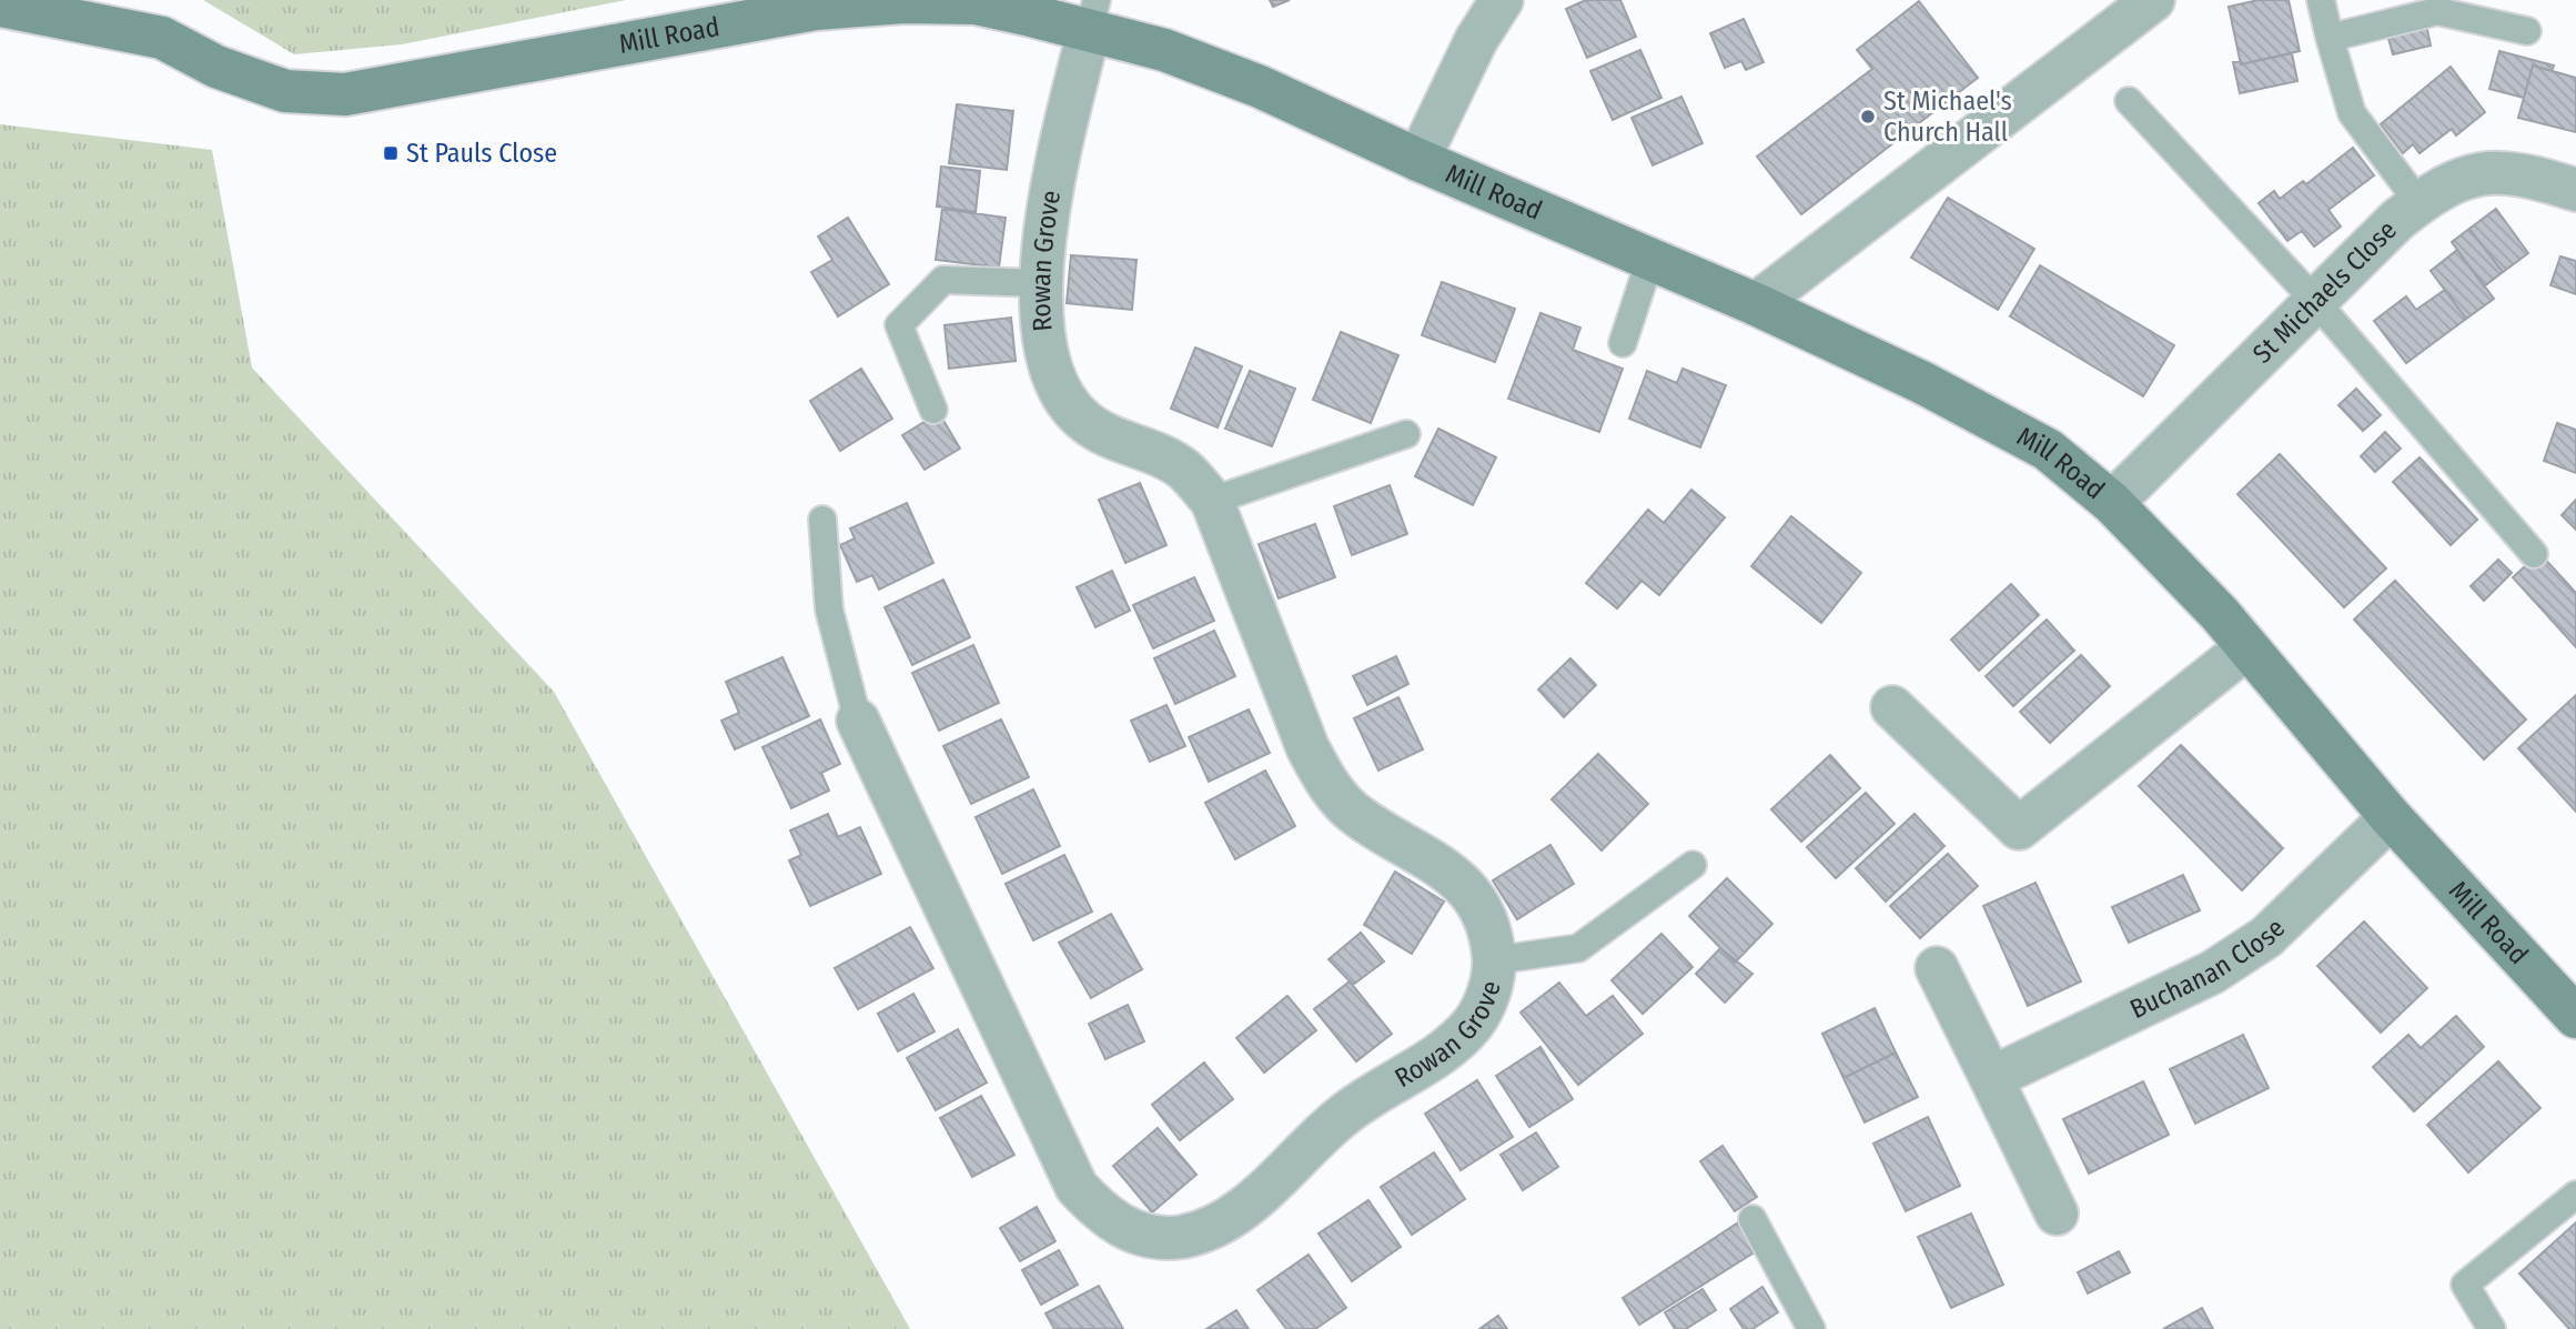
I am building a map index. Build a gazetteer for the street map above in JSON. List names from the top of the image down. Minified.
{"streets":{"street":["Mill Road","Rowan Grove","St Michaels Close","Buchanan Close"]},"crossings":[["Mill Road","Rowan Grove"],["Mill Road","St Michaels Close"],["Mill Road","Buchanan Close"]],"places":{"other":["St Michael's Church Hall"],"transit":["St Pauls Close"]}}
